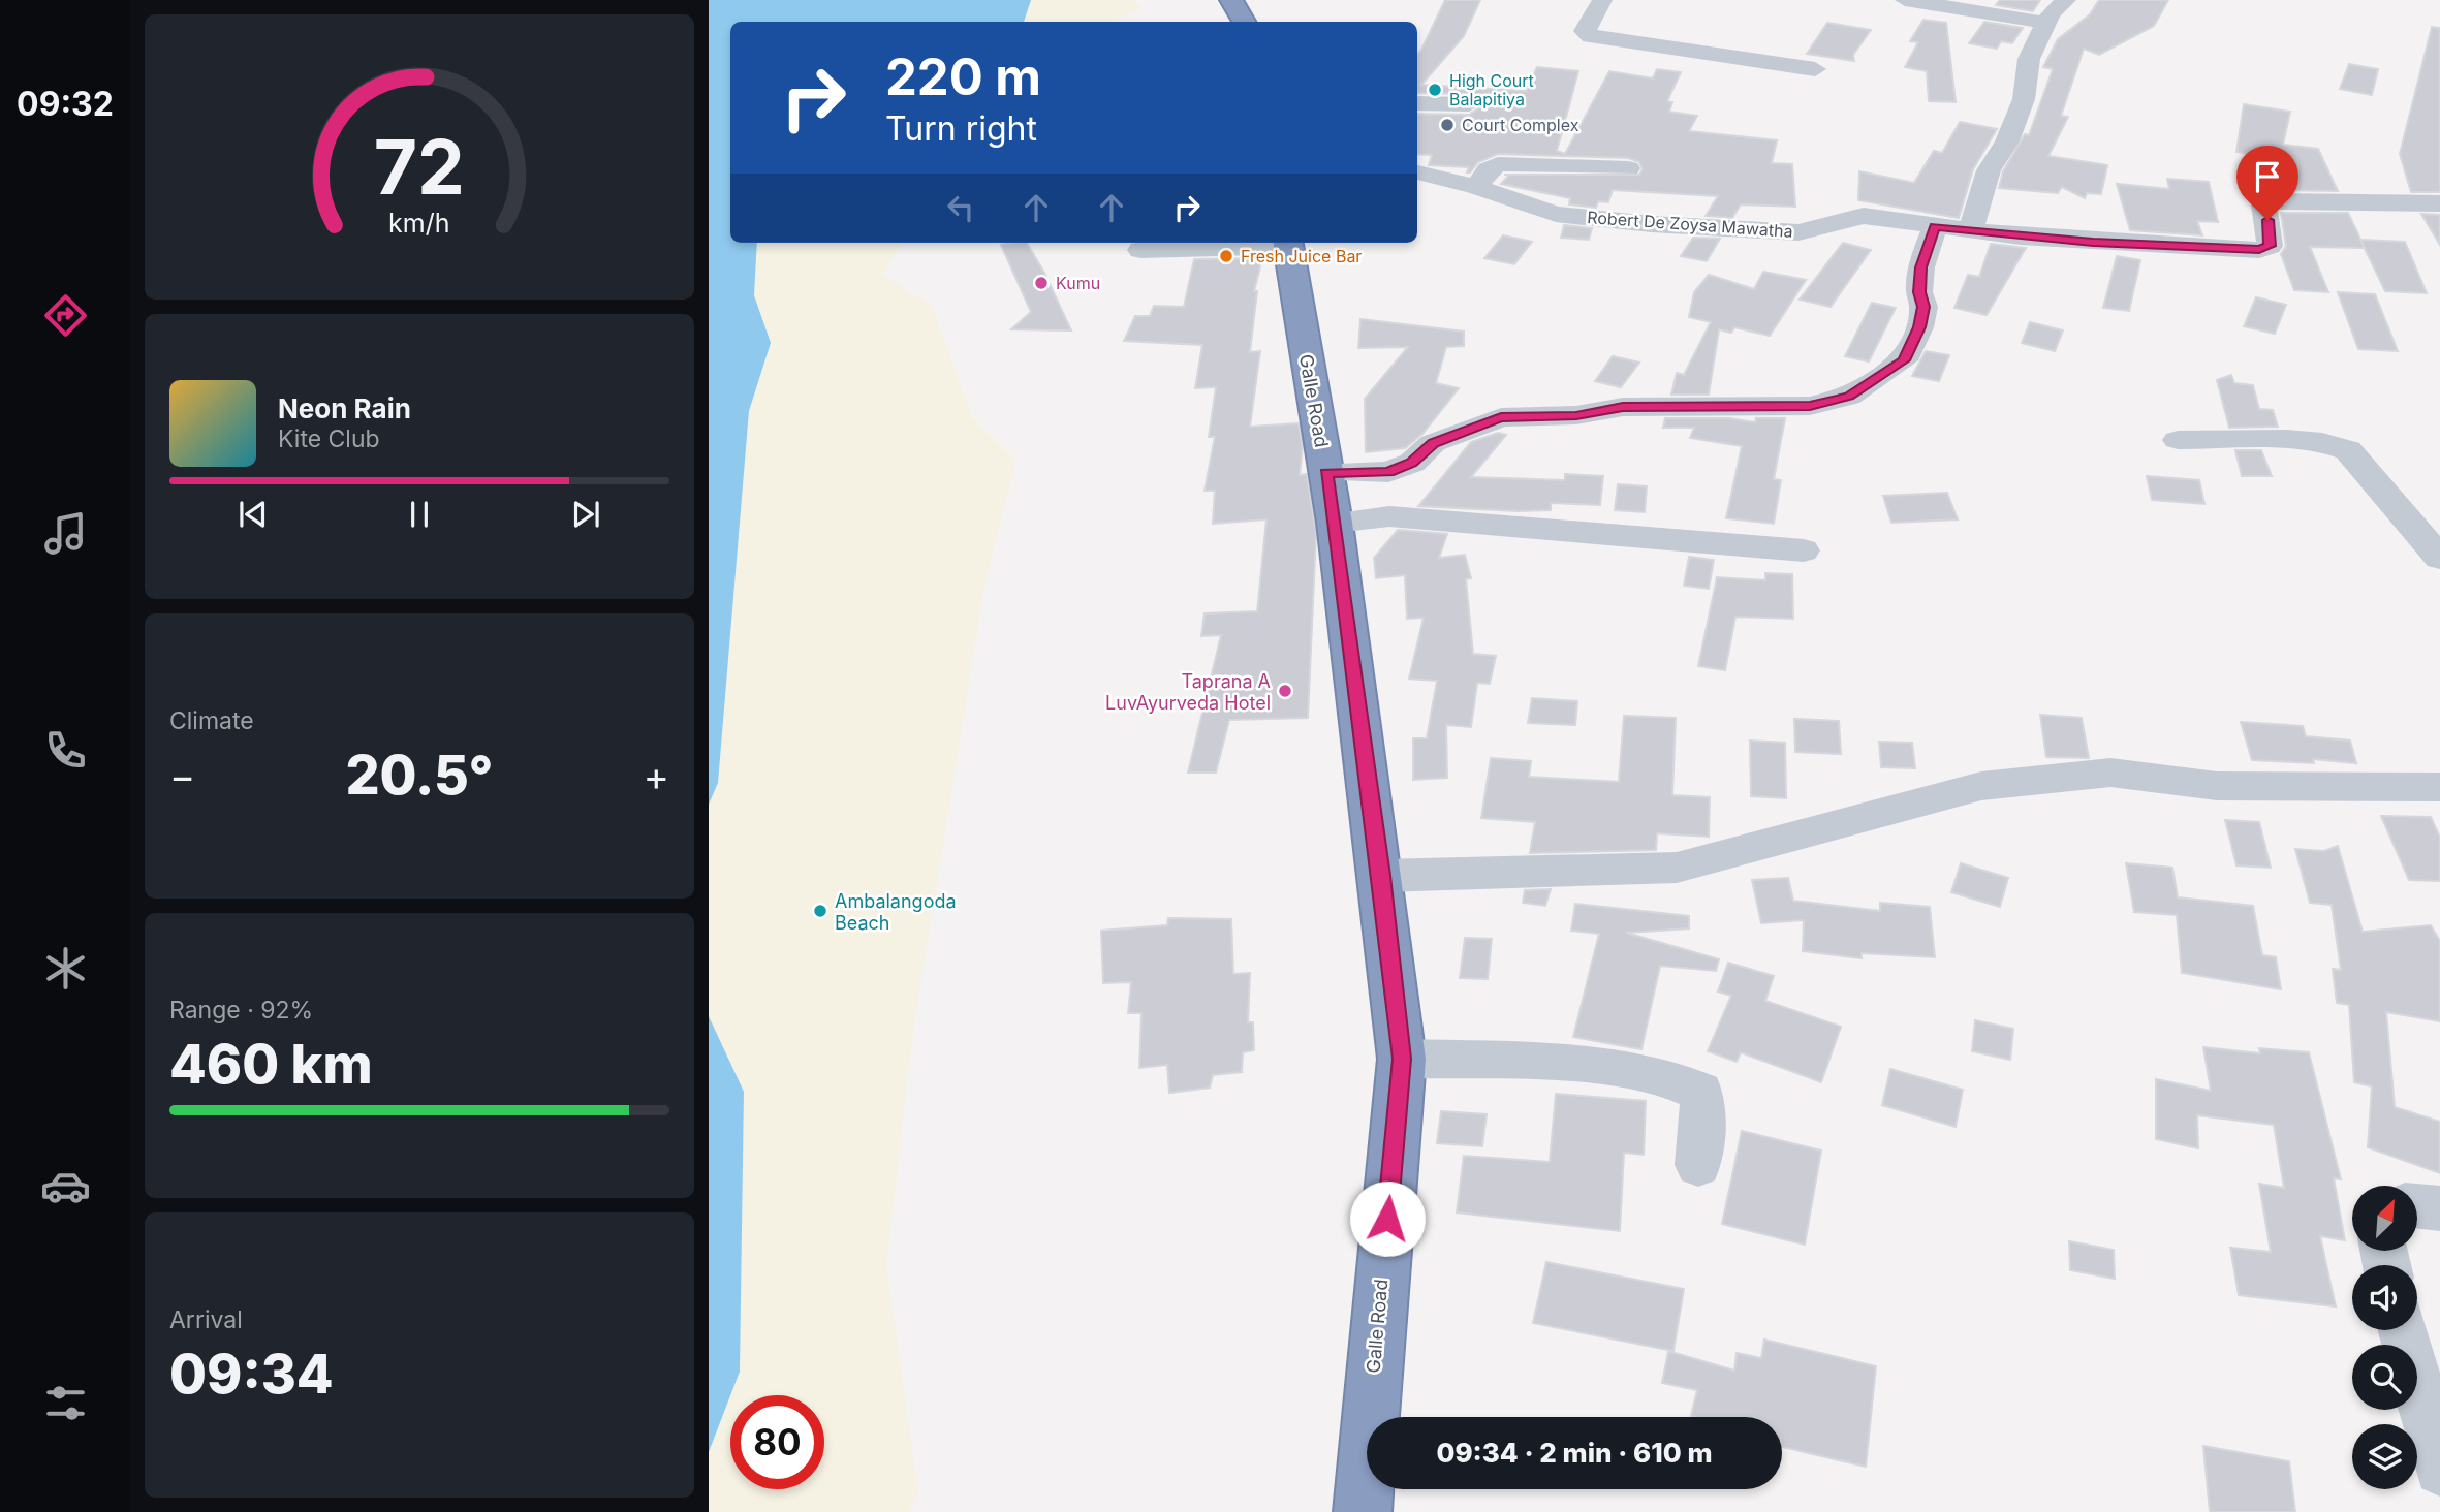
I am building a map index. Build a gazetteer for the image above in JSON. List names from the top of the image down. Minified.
{"streets":{"highway":["Galle Road"],"street":["Robert De Zoysa Mawatha"]},"places":["High Court Balapitiya","Court Complex","Fresh Juice Bar","Kumu","Taprana A LuvAyurveda Hotel","Ambalangoda Beach"],"north":"top right","page":{"tabs":"09:32","turn":["220 m","Turn right"],"song":["Neon Rain","Kite Club"],"tile":["Climate",["Range · 92%","460 km"],["Arrival","09:34"]],"heat":["−","20.5°","+"],"limit":"80","trip":"09:34 · 2 min · 610 m","gauge":["72","km/h"]}}
